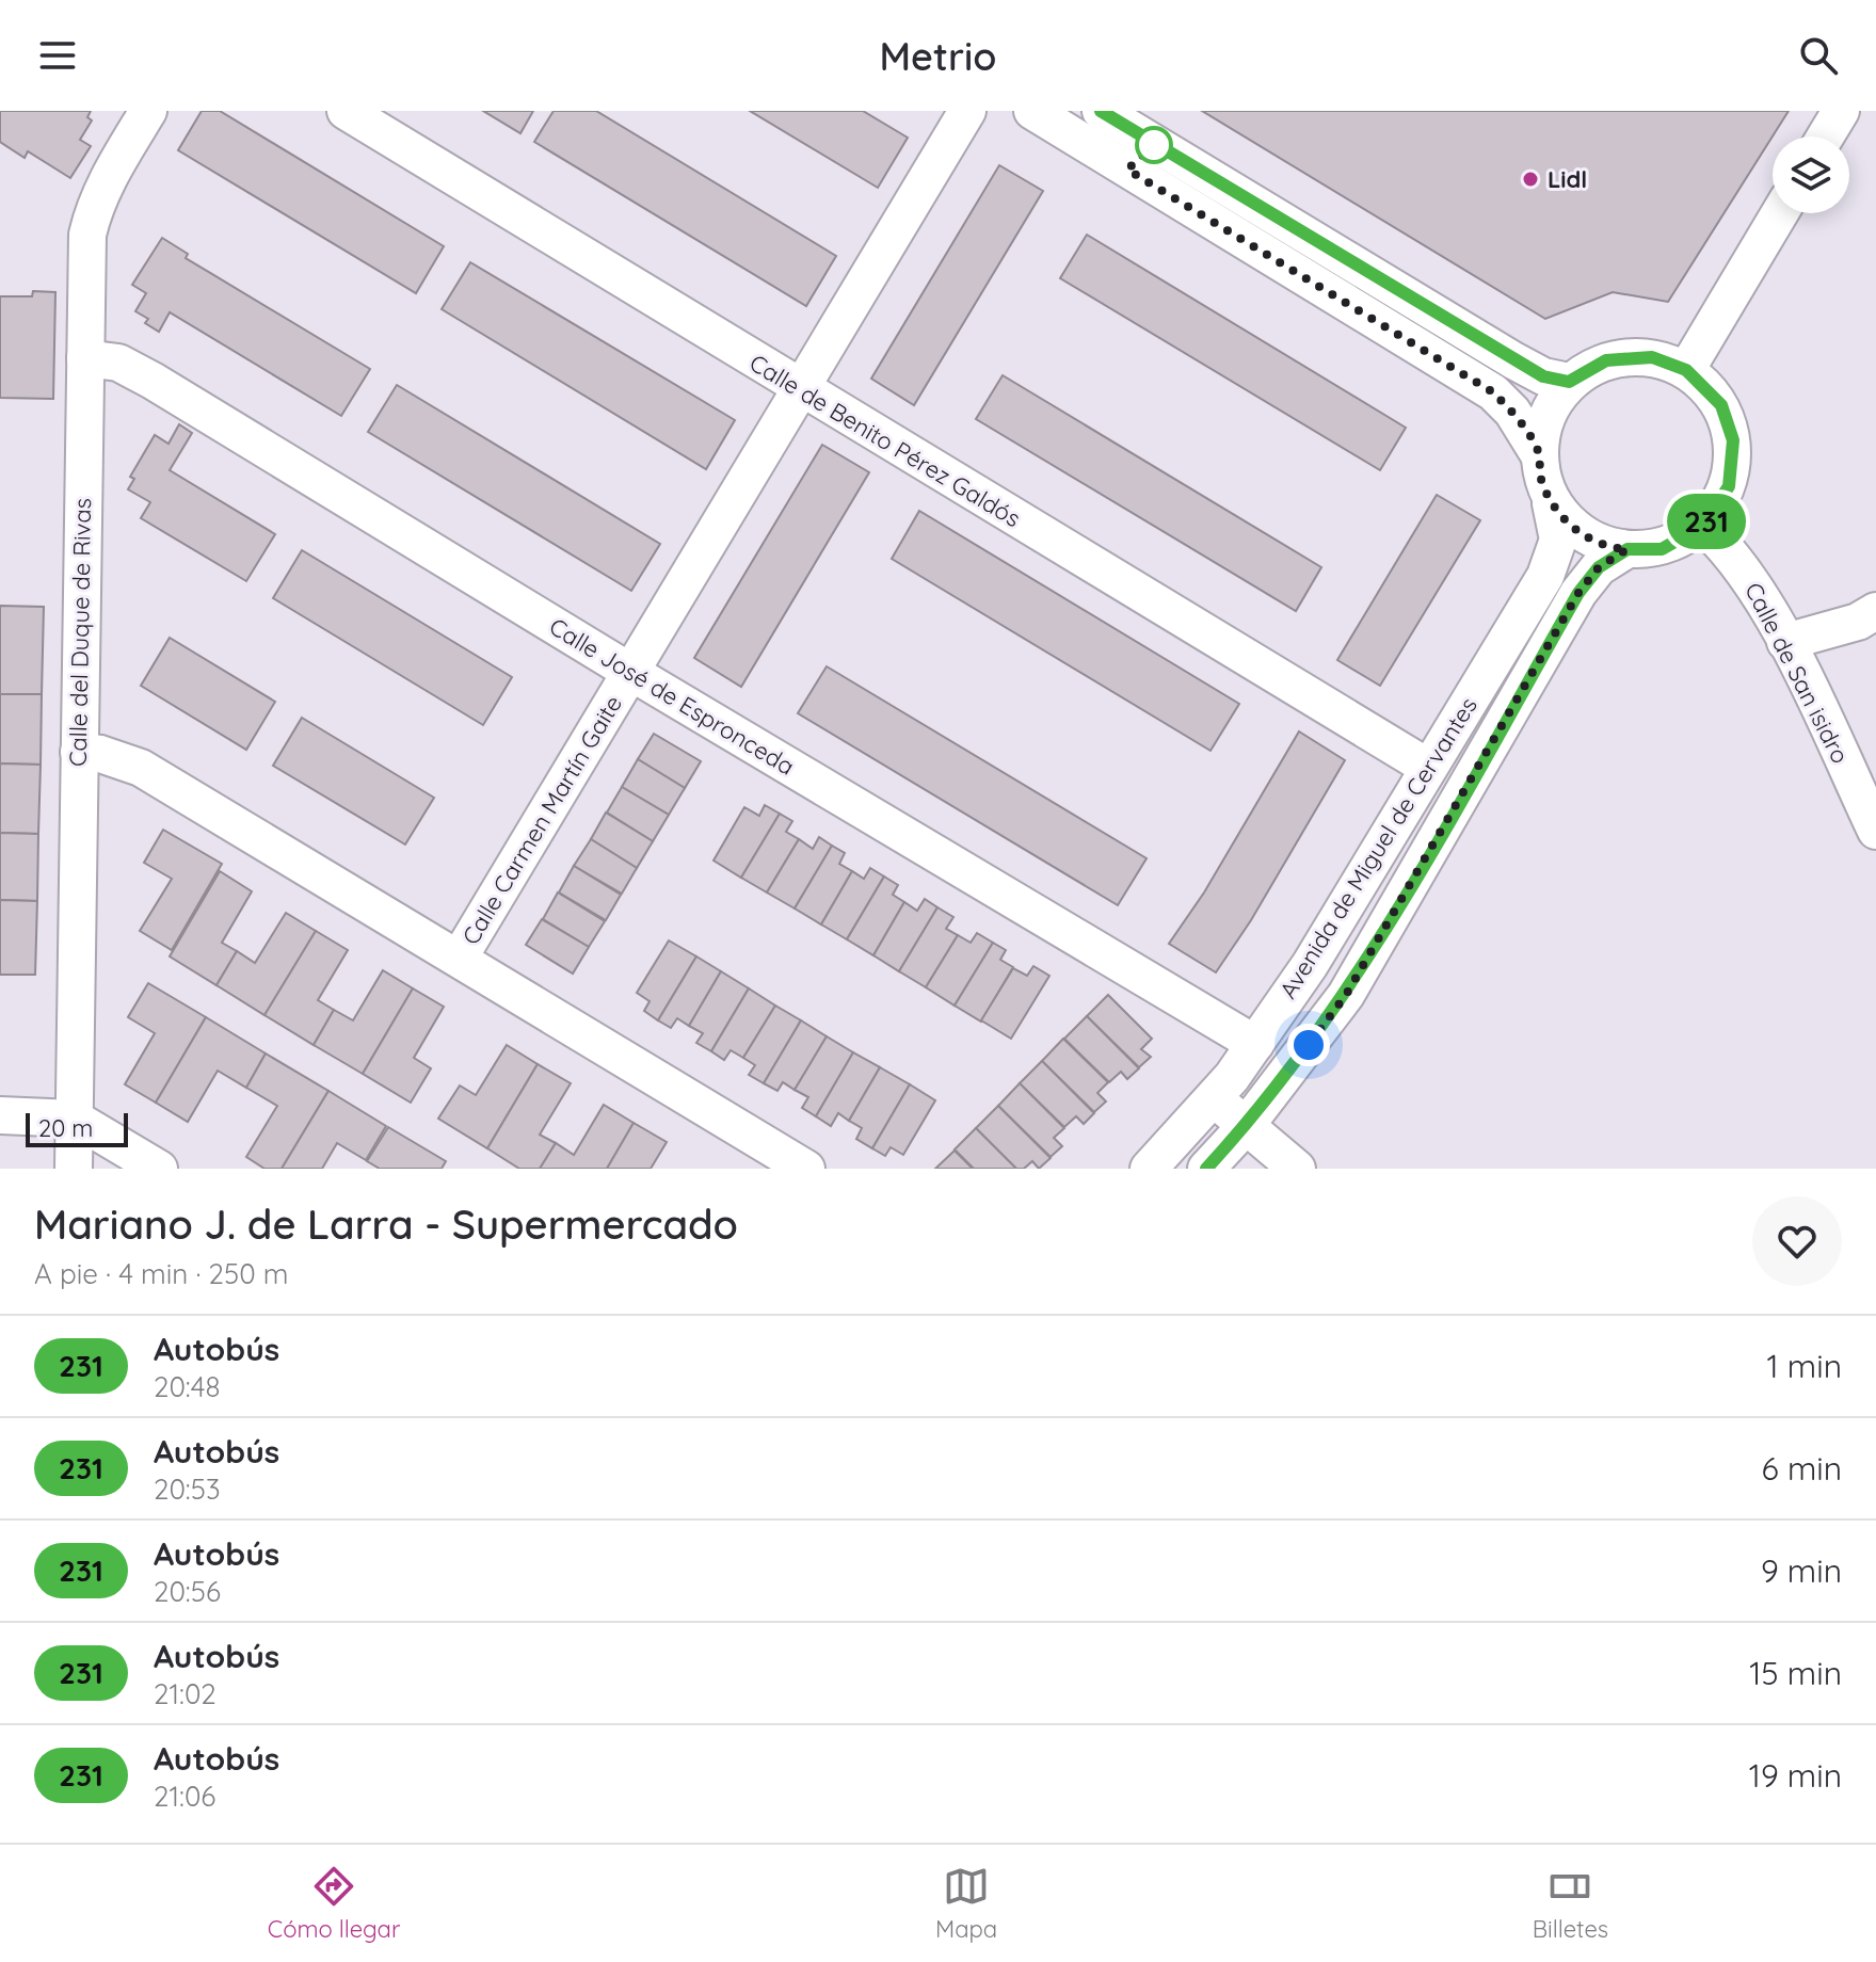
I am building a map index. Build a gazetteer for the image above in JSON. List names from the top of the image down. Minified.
{"streets":{"street":["Calle de Benito Pérez Galdós","Calle del Duque de Rivas","Calle de San isidro","Calle José de Espronceda","Calle Carmen Martín Gaite","Avenida de Miguel de Cervantes"]},"crossings":[["Calle de Benito Pérez Galdós","Calle Carmen Martín Gaite"],["Calle de Benito Pérez Galdós","Avenida de Miguel de Cervantes"],["Calle del Duque de Rivas","Calle José de Espronceda"],["Calle de San isidro","Avenida de Miguel de Cervantes"],["Calle José de Espronceda","Calle Carmen Martín Gaite"],["Calle José de Espronceda","Avenida de Miguel de Cervantes"]],"places":["Lidl"],"lines":["bus line 231"],"scale_bar":"20 m","page":{"header":"Metrio","on_map":"231","scale":"20 m","heading":["Mariano J. de Larra - Supermercado","A pie · 4 min · 250 m"],"list":[{"mark":"231","name":"Autobús","note":"20:48","value":"1 min"},{"mark":"231","name":"Autobús","note":"20:53","value":"6 min"},{"mark":"231","name":"Autobús","note":"20:56","value":"9 min"},{"mark":"231","name":"Autobús","note":"21:02","value":"15 min"},{"mark":"231","name":"Autobús","note":"21:06","value":"19 min"}],"tabs":["Cómo llegar","Mapa","Billetes"]}}
